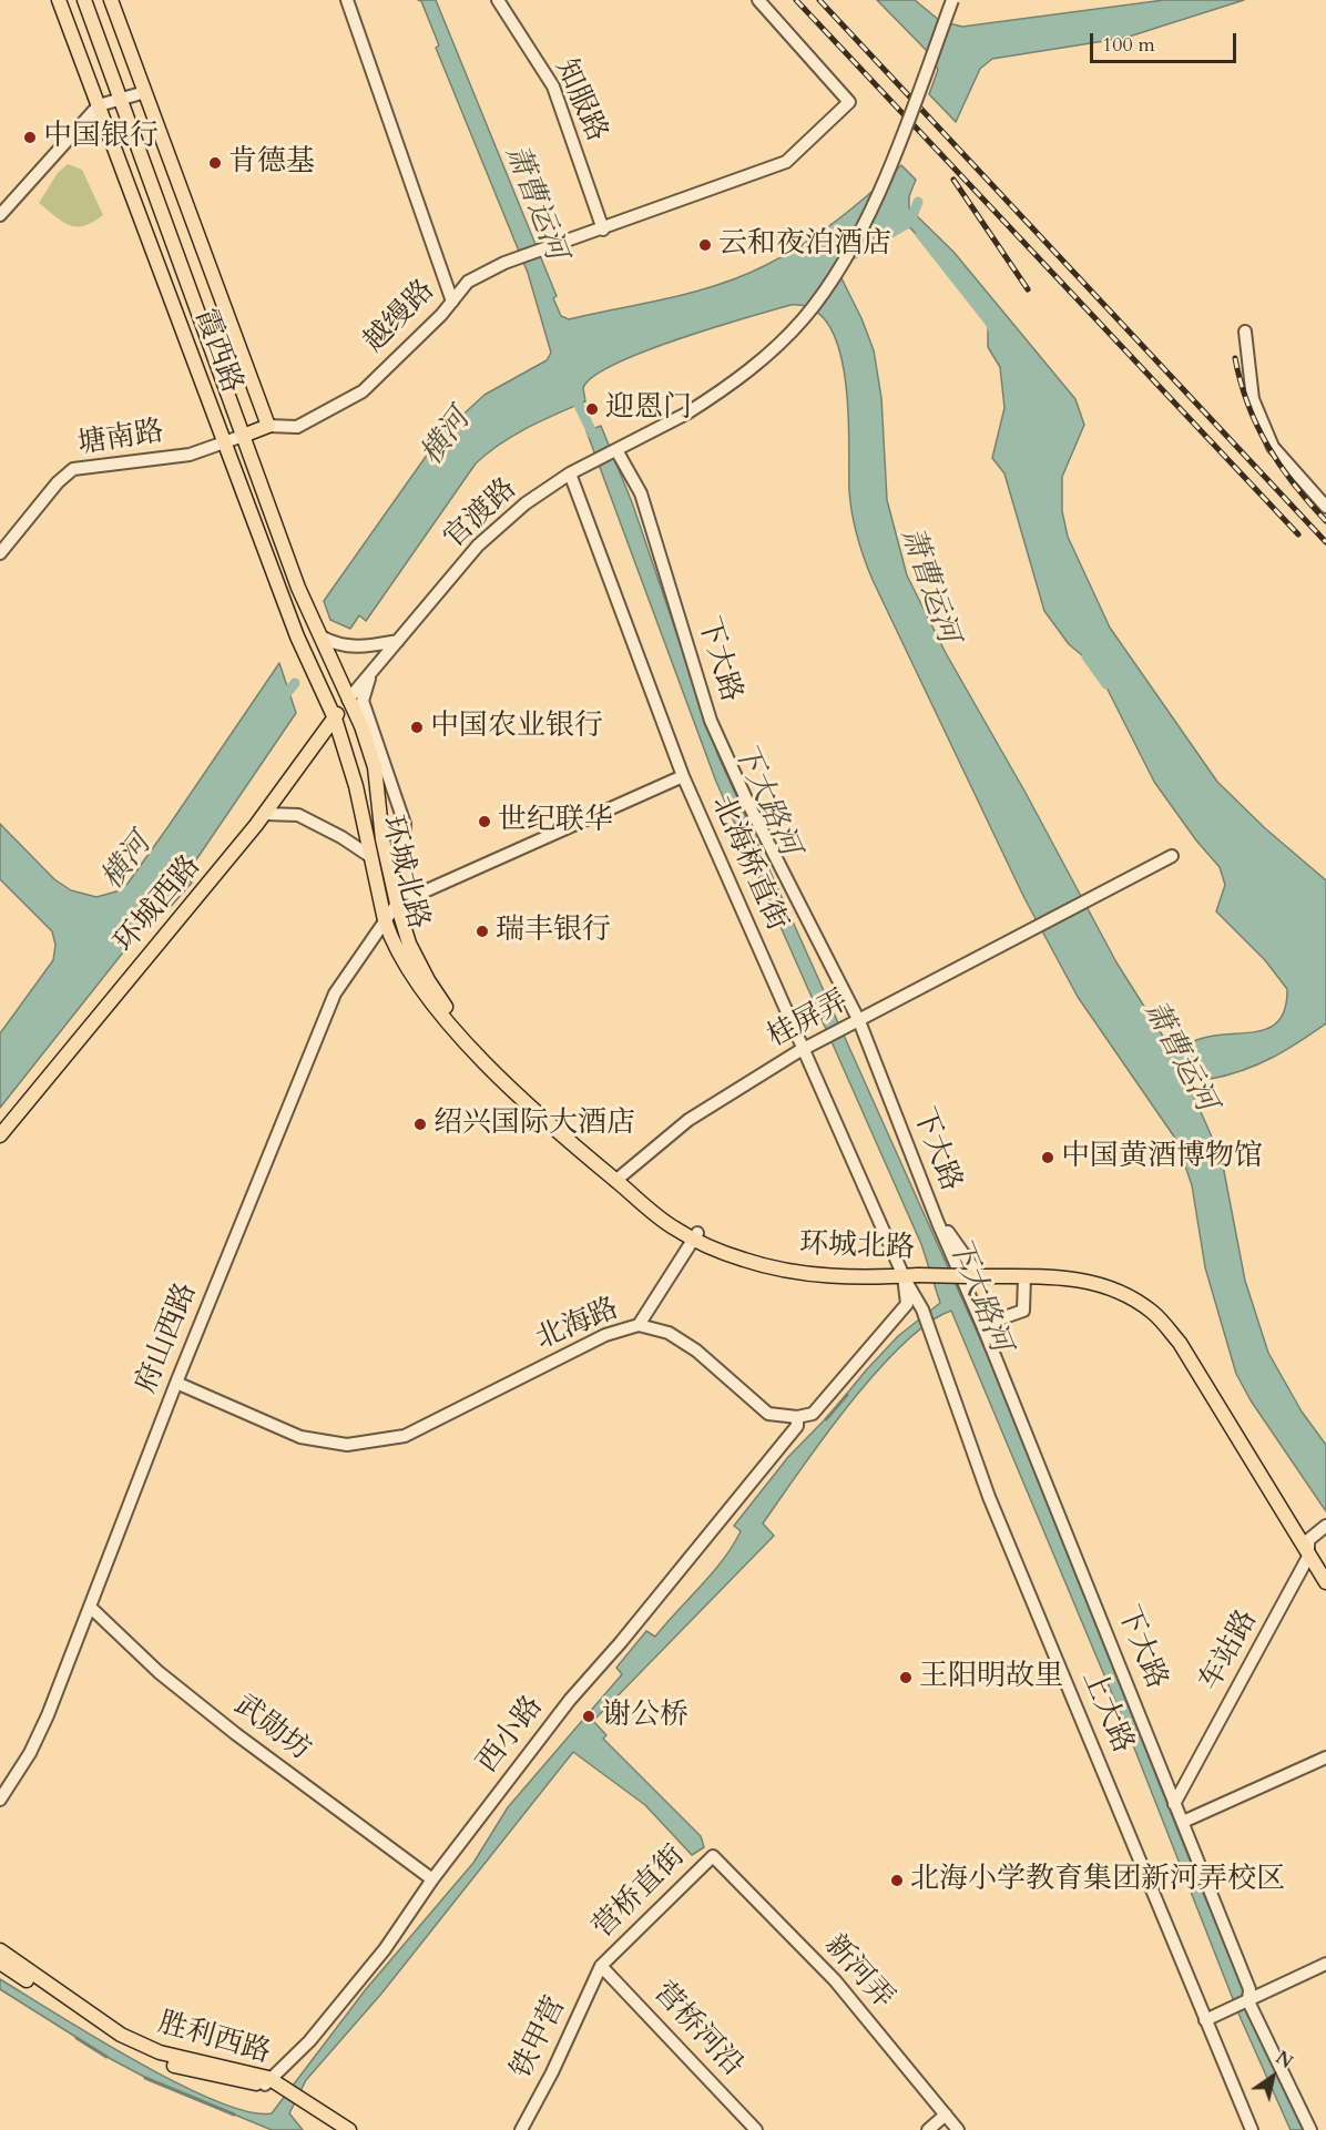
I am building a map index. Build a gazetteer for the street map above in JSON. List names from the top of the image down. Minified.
{"streets":{"main road":["霞西路","环城北路","环城西路","胜利西路"],"street":["知服路","越缦路","塘南路","官渡路","下大路","北海桥直街","桂屏弄","北海路","府山西路","车站路","上大路","武勋坊","西小路","营桥直街","新河弄","营桥河沿","铁甲营"]},"crossings":[["知服路","越缦路"],["霞西路","塘南路"],["霞西路","官渡路"],["霞西路","环城北路"],["霞西路","环城西路"],["官渡路","下大路"],["官渡路","北海桥直街"],["官渡路","环城北路"],["官渡路","环城西路"],["下大路","桂屏弄"],["下大路","车站路"],["北海桥直街","环城北路"],["北海桥直街","桂屏弄"],["北海桥直街","上大路"],["环城北路","环城西路"],["环城北路","桂屏弄"],["环城北路","府山西路"],["环城北路","车站路"],["环城北路","上大路"],["北海路","府山西路"],["北海路","西小路"],["府山西路","武勋坊"],["武勋坊","西小路"],["西小路","胜利西路"],["营桥直街","新河弄"],["营桥直街","营桥河沿"],["营桥直街","铁甲营"],["营桥河沿","铁甲营"]],"water":["萧曹运河","横河","下大路河"],"places":["中国银行","肯德基","云和夜泊酒店","迎恩门","中国农业银行","世纪联华","瑞丰银行","绍兴国际大酒店","中国黄酒博物馆","王阳明故里","谢公桥","北海小学教育集团新河弄校区"],"scale_bar":"100 m","north":"top right"}
